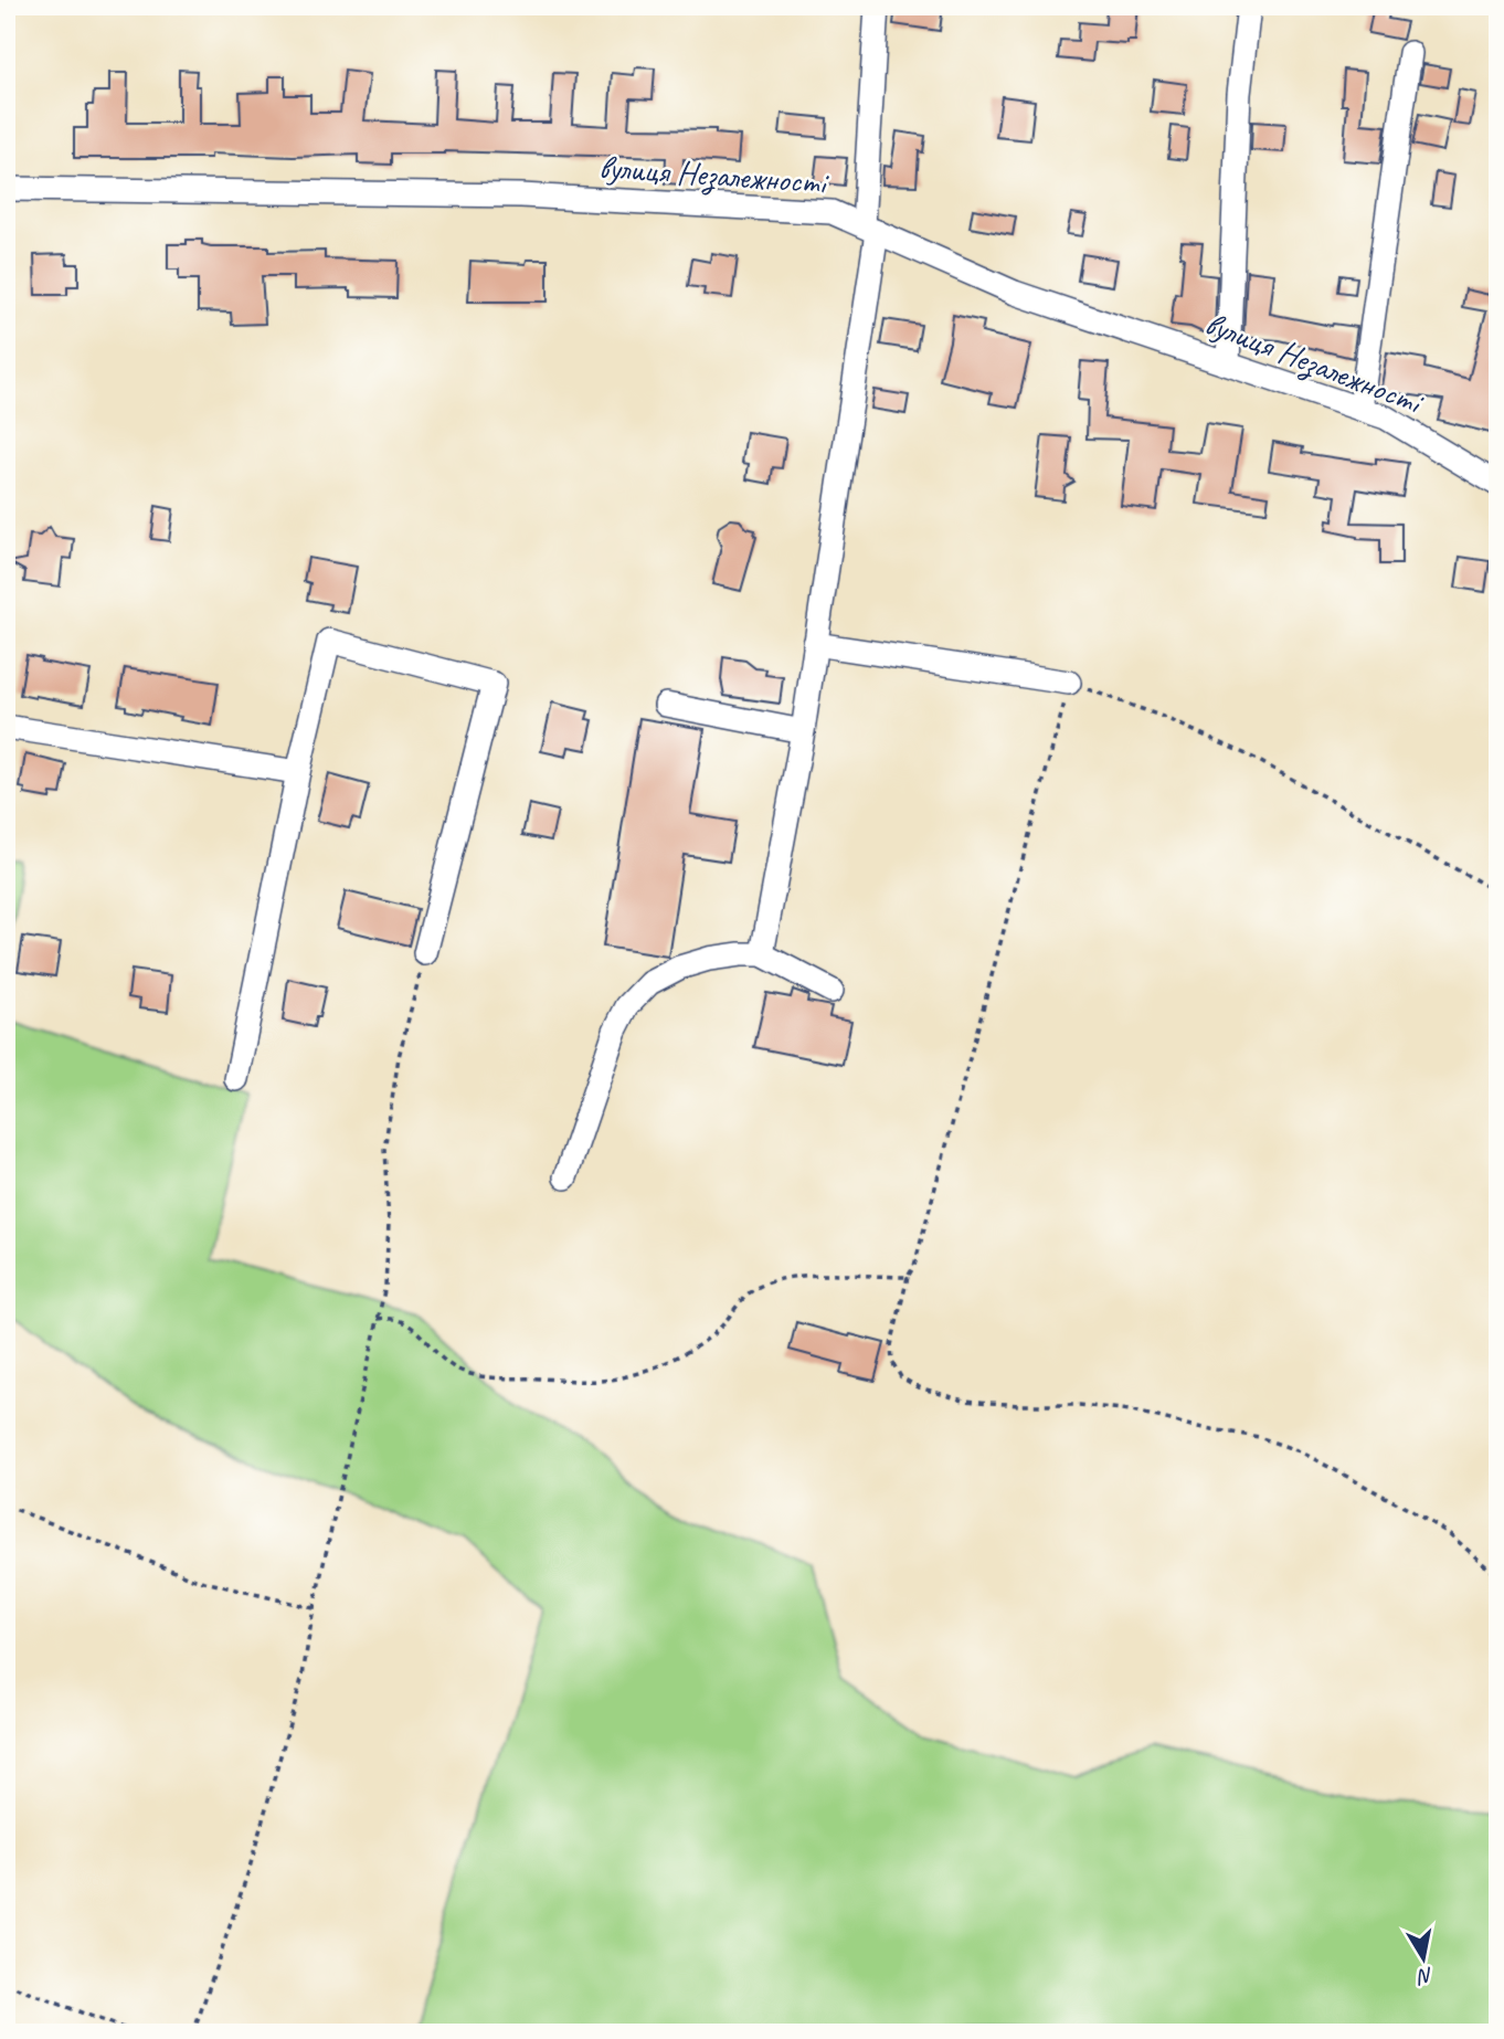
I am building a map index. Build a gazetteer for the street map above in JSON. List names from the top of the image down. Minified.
{"streets":{"street":["вулиця Незалежності"]},"north":"bottom"}
